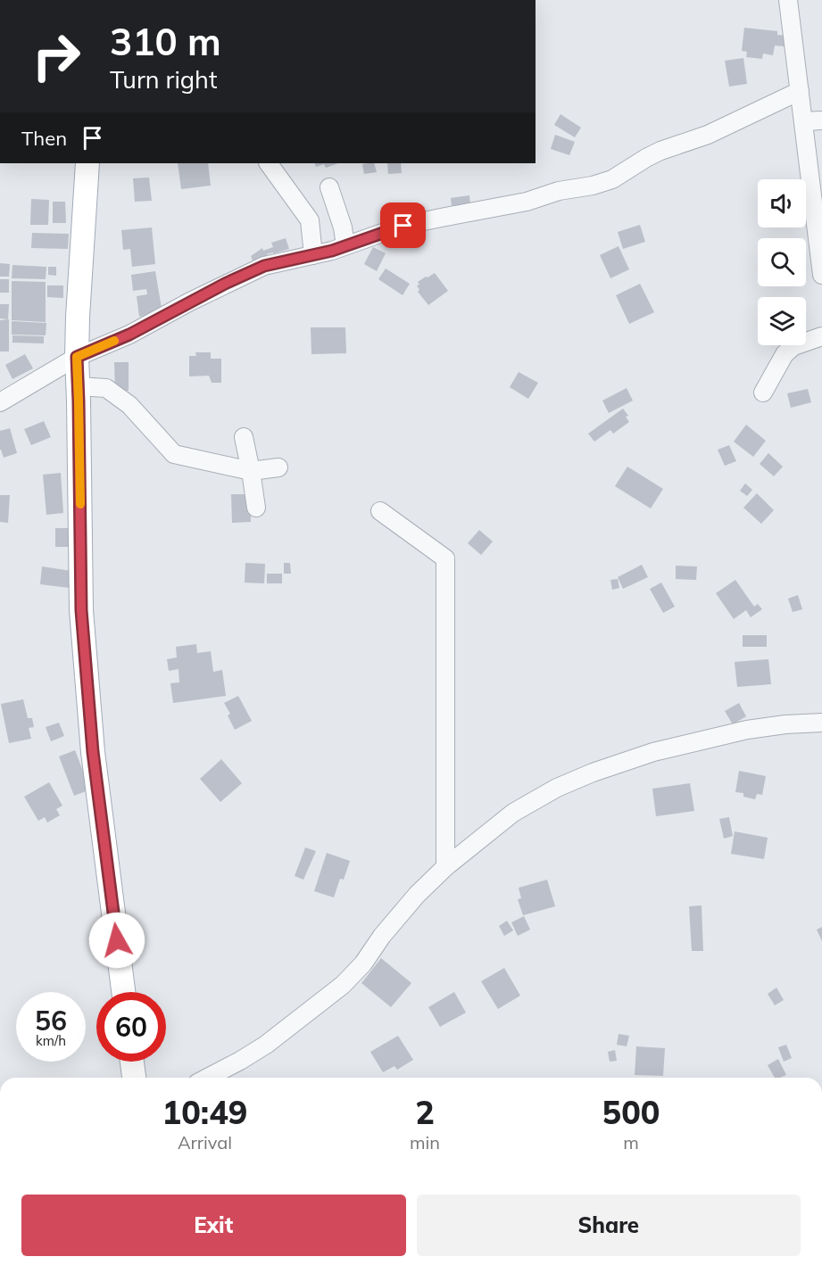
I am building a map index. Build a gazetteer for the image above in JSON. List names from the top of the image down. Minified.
{"page":{"turn":["310 m","Turn right"],"then":"Then","speed":"56 km/h","limit":"60","eta":["10:49","Arrival","2","min","500","m"],"buttons":["Exit","Share"]}}
